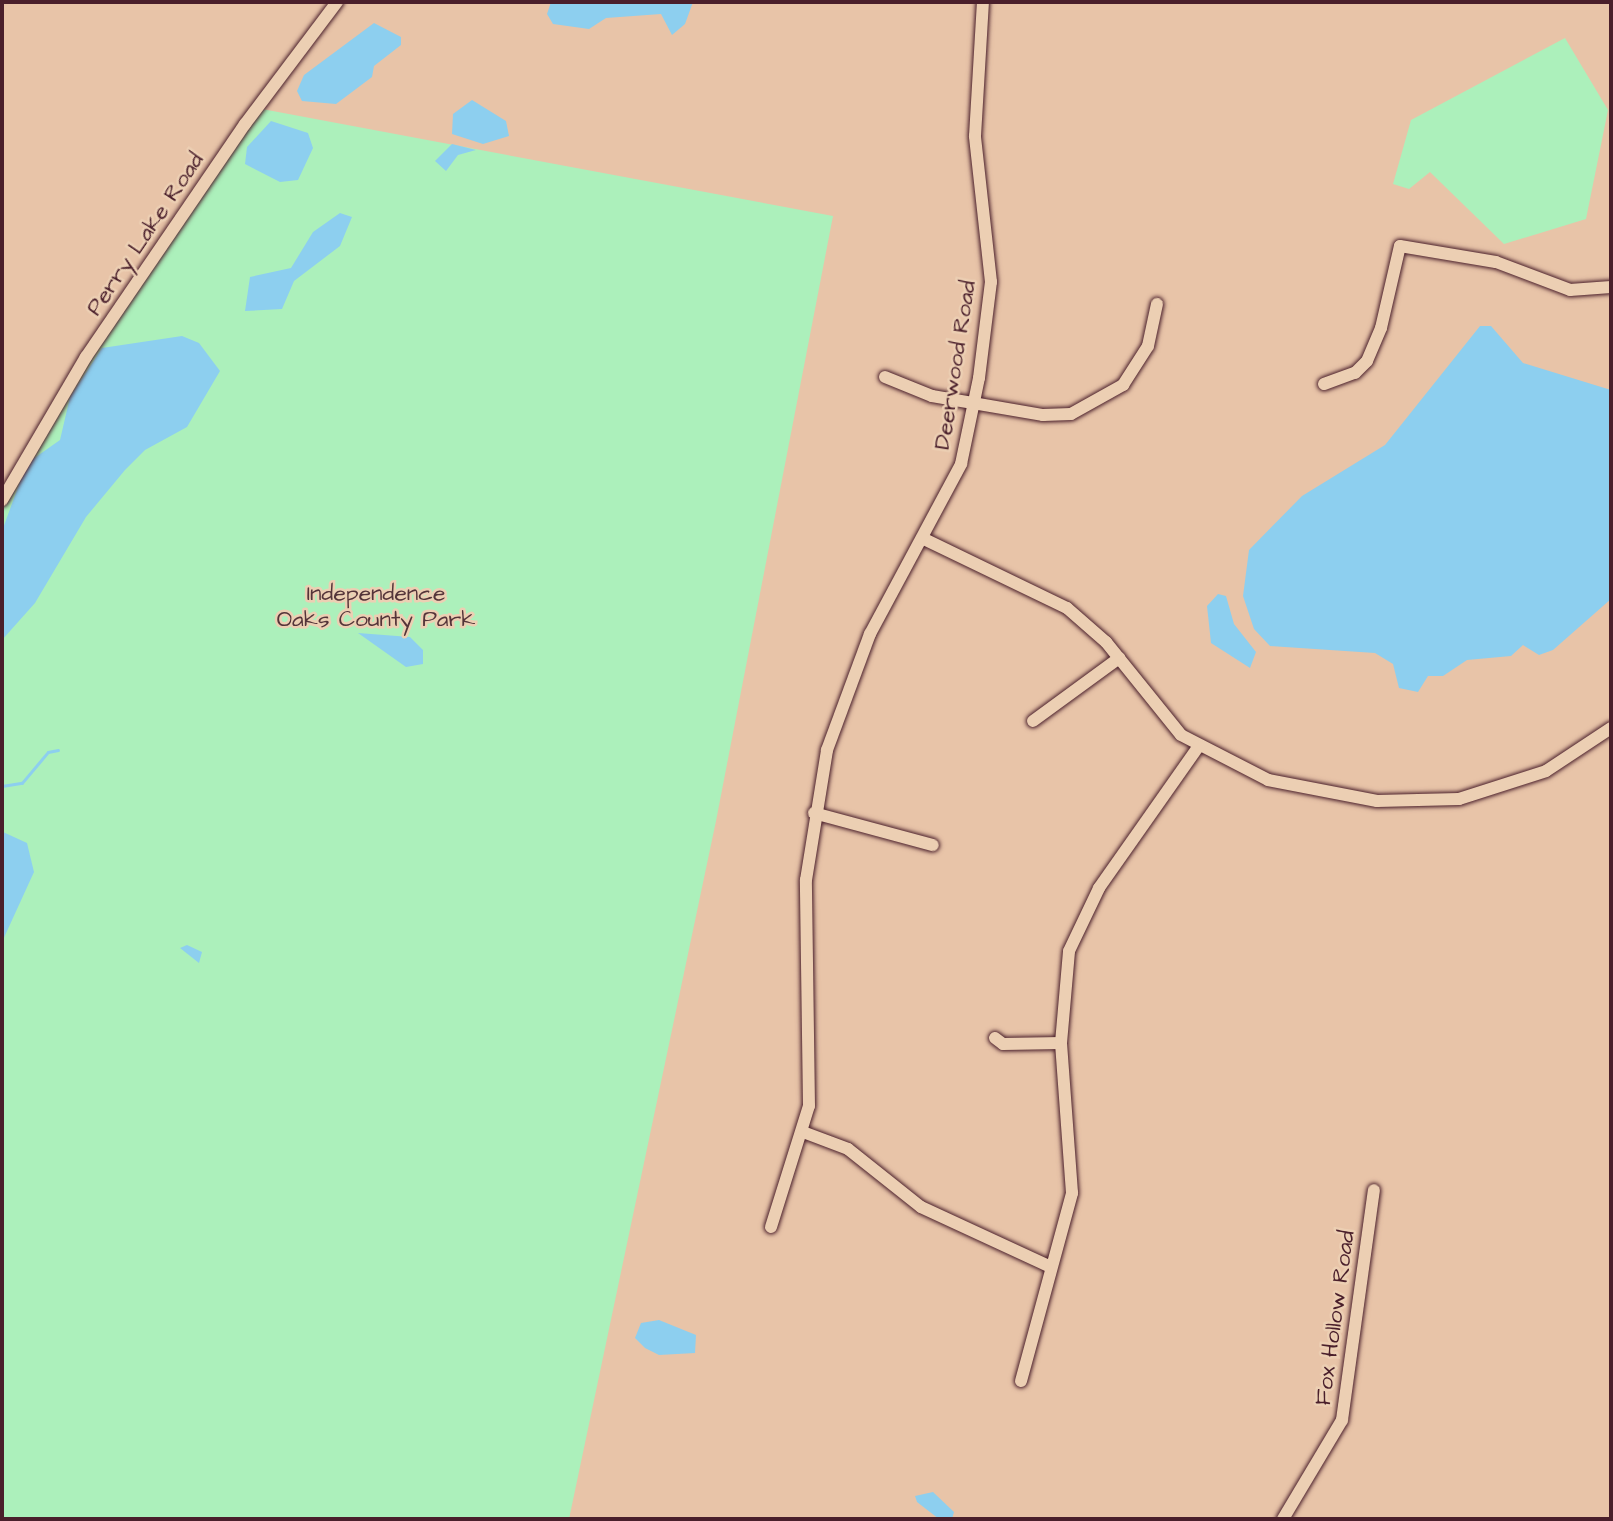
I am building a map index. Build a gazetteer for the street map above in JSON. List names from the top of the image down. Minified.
{"streets":{"street":["Perry Lake Road","Deerwood Road","Fox Hollow Road"]},"parks":["Independence Oaks County Park"]}
